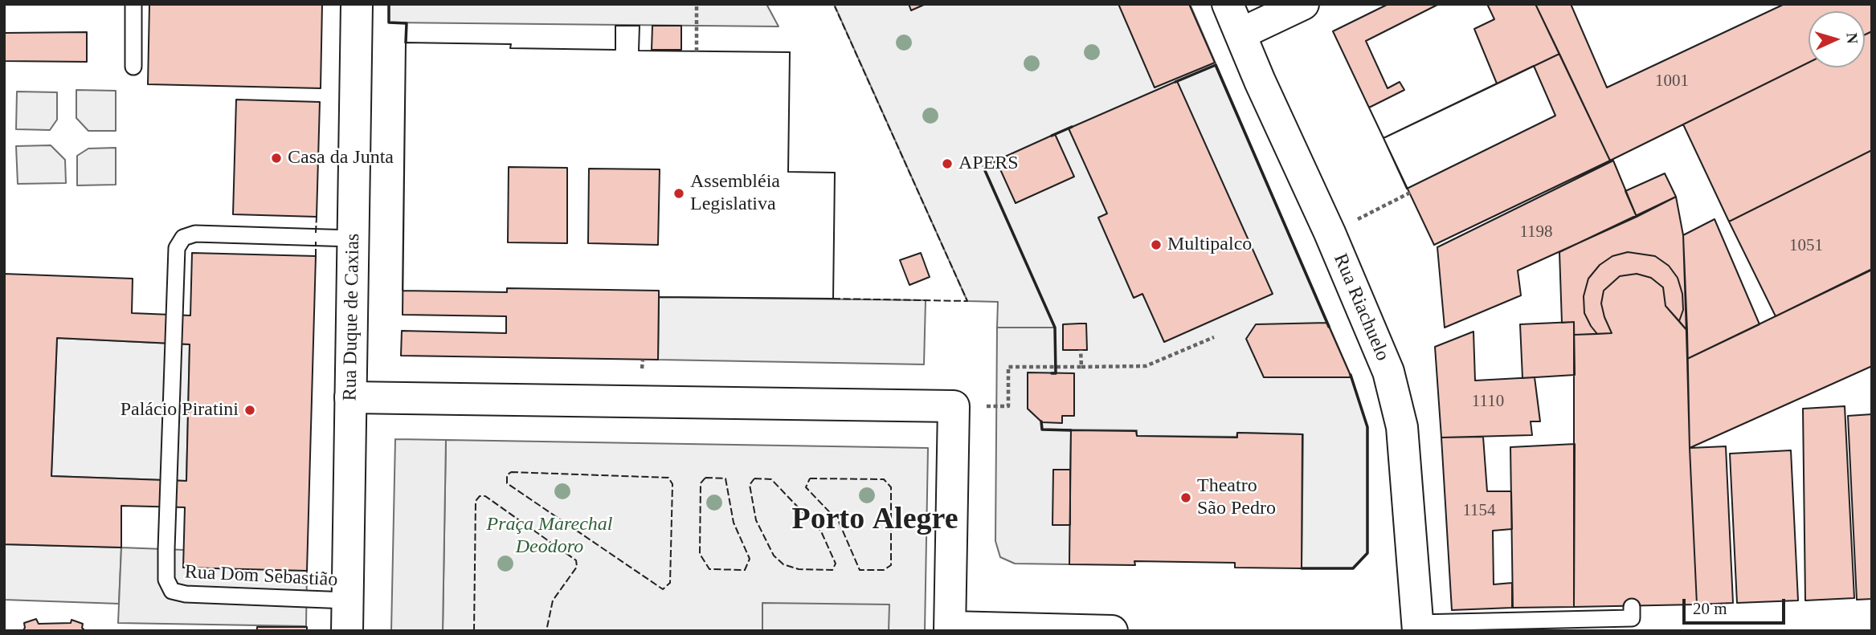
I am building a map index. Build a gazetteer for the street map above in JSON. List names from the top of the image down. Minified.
{"streets":{"street":["Rua Riachuelo","Rua Duque de Caxias"],"lane":["Rua Dom Sebastião"]},"crossings":[["Rua Duque de Caxias","Rua Dom Sebastião"]],"districts":["Porto Alegre"],"parks":["Praça Marechal Deodoro"],"places":["Casa da Junta","APERS","Assembléia Legislativa","Multipalco","Palácio Piratini","Theatro São Pedro"],"house_numbers":["1001","1198","1051","1110","1154"],"scale_bar":"20 m","north":"right"}
